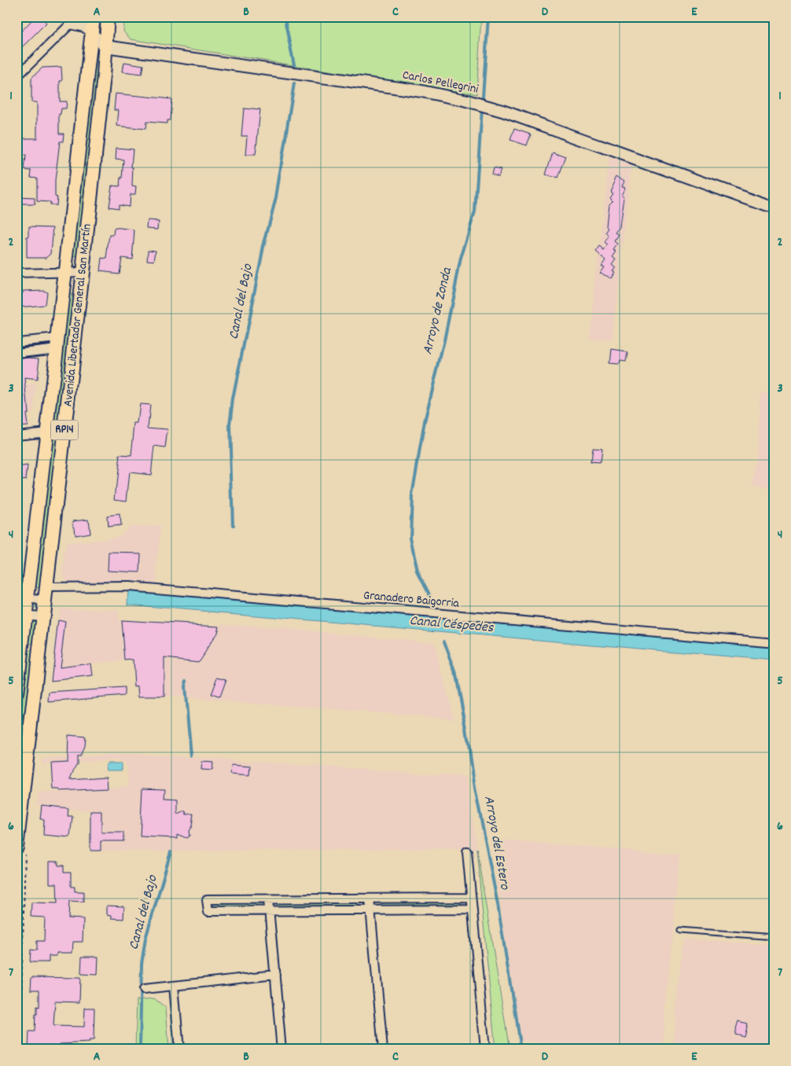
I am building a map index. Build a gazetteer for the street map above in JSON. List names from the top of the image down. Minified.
{"streets":{"main road":["Carlos Pellegrini","Avenida Libertador General San Martín","RP14"],"street":["Granadero Baigorria"]},"crossings":[["Carlos Pellegrini","Avenida Libertador General San Martín"],["Avenida Libertador General San Martín","Granadero Baigorria"]],"water":["Canal del Bajo","Arroyo de Zonda","Canal Céspedes","Arroyo del Estero"],"grid":{"columns":["A","B","C","D","E"],"rows":["1","2","3","4","5","6","7"]}}
